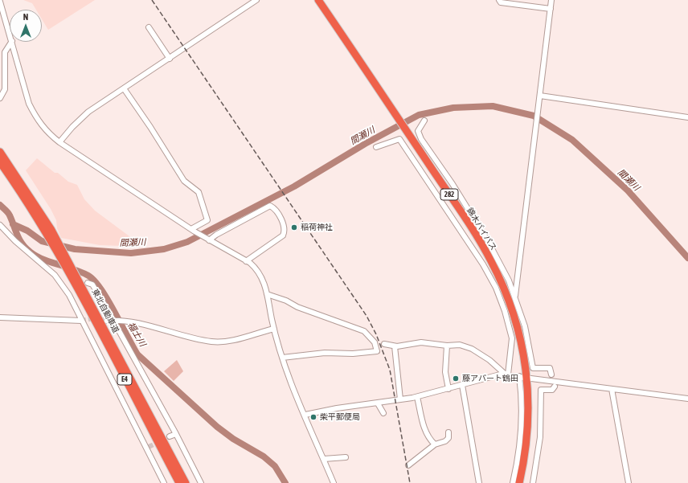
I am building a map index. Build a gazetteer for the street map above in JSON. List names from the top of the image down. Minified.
{"streets":{"highway":["282","錦木バイパス","東北自動車道","E4"]},"water":["間瀬川","福士川"],"places":["稲荷神社","藤アパート鶴田","柴平郵便局"],"north":"top"}
